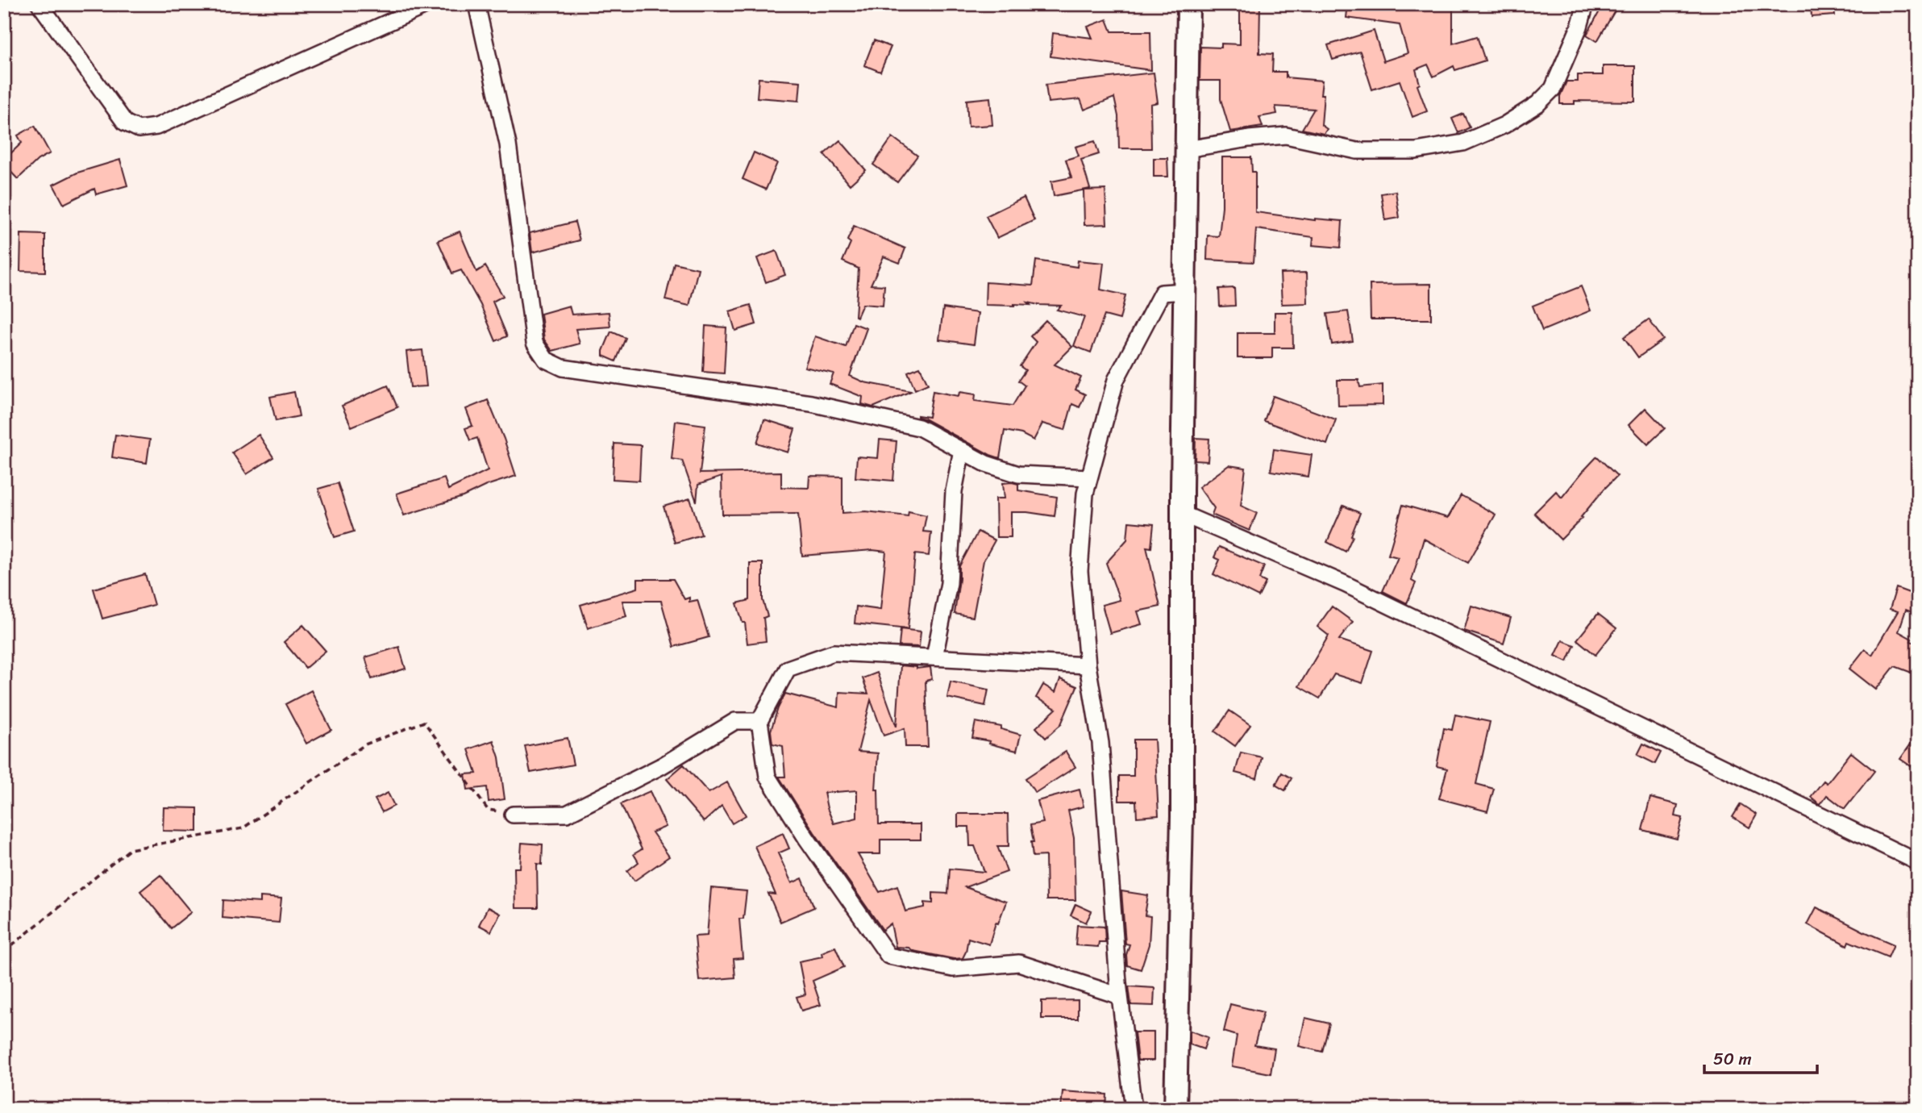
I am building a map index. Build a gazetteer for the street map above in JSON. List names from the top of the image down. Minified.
{"scale_bar":"50 m"}
